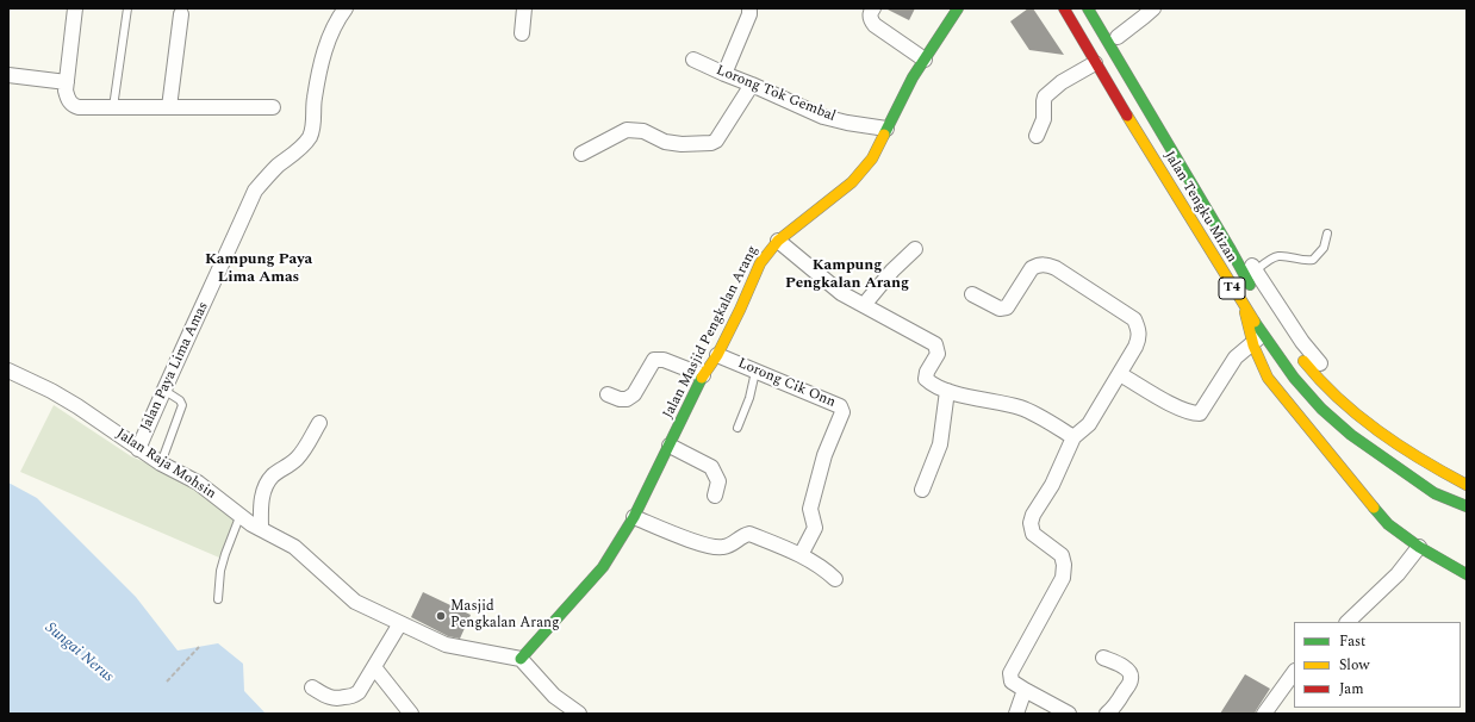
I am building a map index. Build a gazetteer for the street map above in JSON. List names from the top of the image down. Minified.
{"streets":{"main road":["Jalan Tengku Mizan","T4","Jalan Masjid Pengkalan Arang"],"street":["Lorong Tok Gembal","Jalan Paya Lima Amas","Lorong Cik Onn","Jalan Raja Mohsin"]},"crossings":[["Lorong Tok Gembal","Jalan Masjid Pengkalan Arang"],["Jalan Masjid Pengkalan Arang","Lorong Cik Onn"],["Jalan Masjid Pengkalan Arang","Jalan Raja Mohsin"],["Jalan Paya Lima Amas","Jalan Raja Mohsin"]],"districts":["Kampung Paya Lima Amas","Kampung Pengkalan Arang"],"water":["Sungai Nerus"],"places":["Masjid Pengkalan Arang"],"legend":["Fast","Slow","Jam"]}
